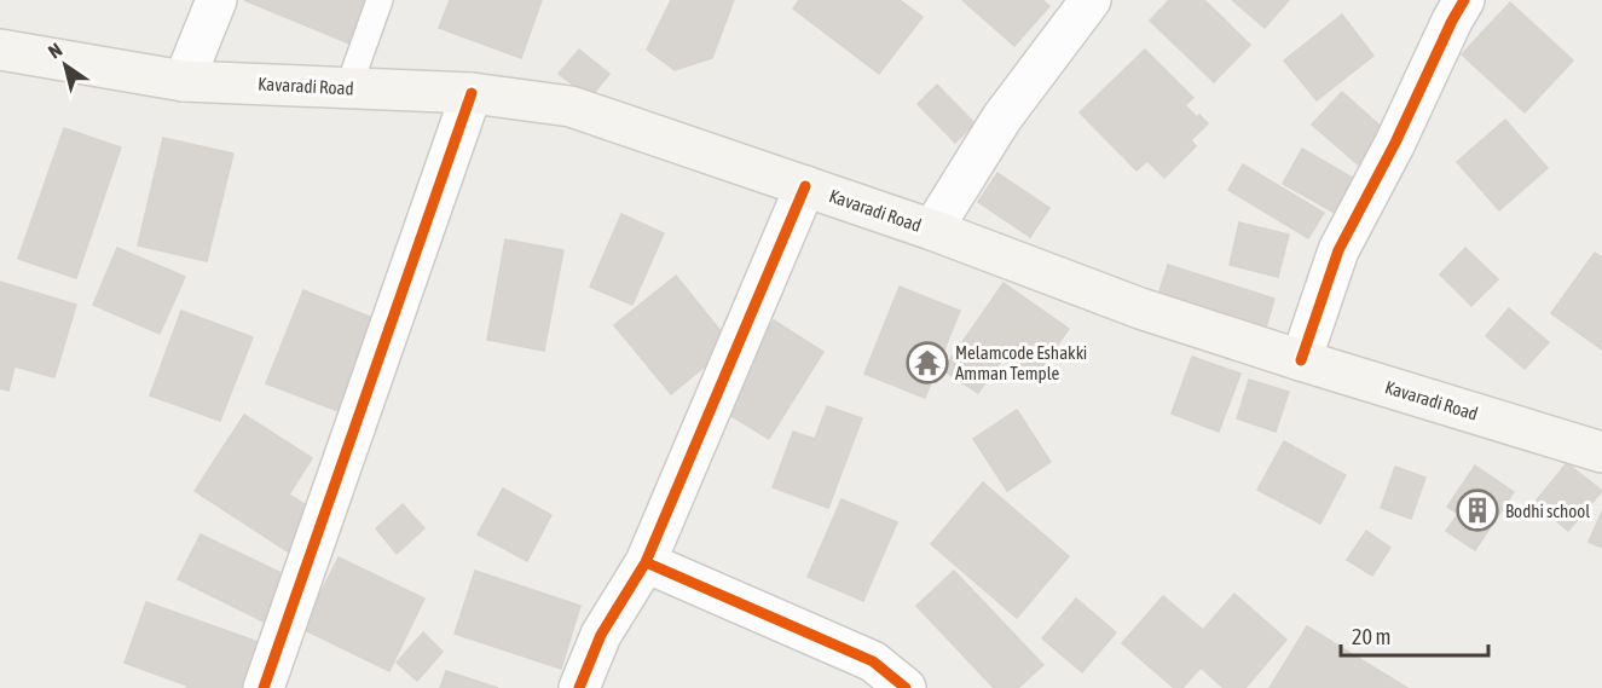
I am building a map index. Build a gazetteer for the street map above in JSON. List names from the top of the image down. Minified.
{"streets":{"main road":["Kavaradi Road"]},"places":{"temple":["Melamcode Eshakki Amman Temple"],"building":["Bodhi school"]},"scale_bar":"20 m","north":"top left"}
